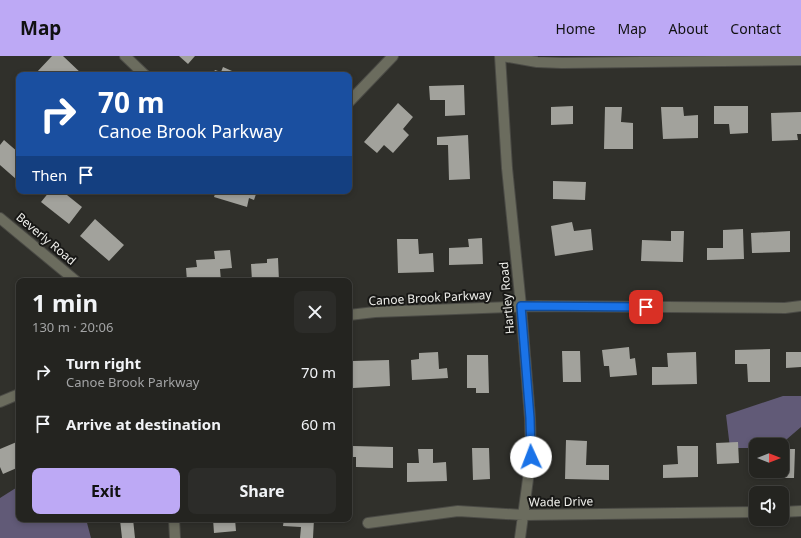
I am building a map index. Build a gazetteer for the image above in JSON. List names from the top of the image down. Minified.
{"streets":{"street":["Beverly Road","Canoe Brook Parkway","Hartley Road","Wade Drive"]},"crossings":[["Canoe Brook Parkway","Hartley Road"],["Hartley Road","Wade Drive"]],"north":"right","page":{"header":"Map","nav":["Home","Map","About","Contact"],"turn":["70 m","Canoe Brook Parkway"],"then":"Then","heading":["1 min","130 m · 20:06"],"list":[{"name":"Turn right","note":"Canoe Brook Parkway","value":"70 m"},{"name":"Arrive at destination","value":"60 m"}],"buttons":["Exit","Share"]}}
